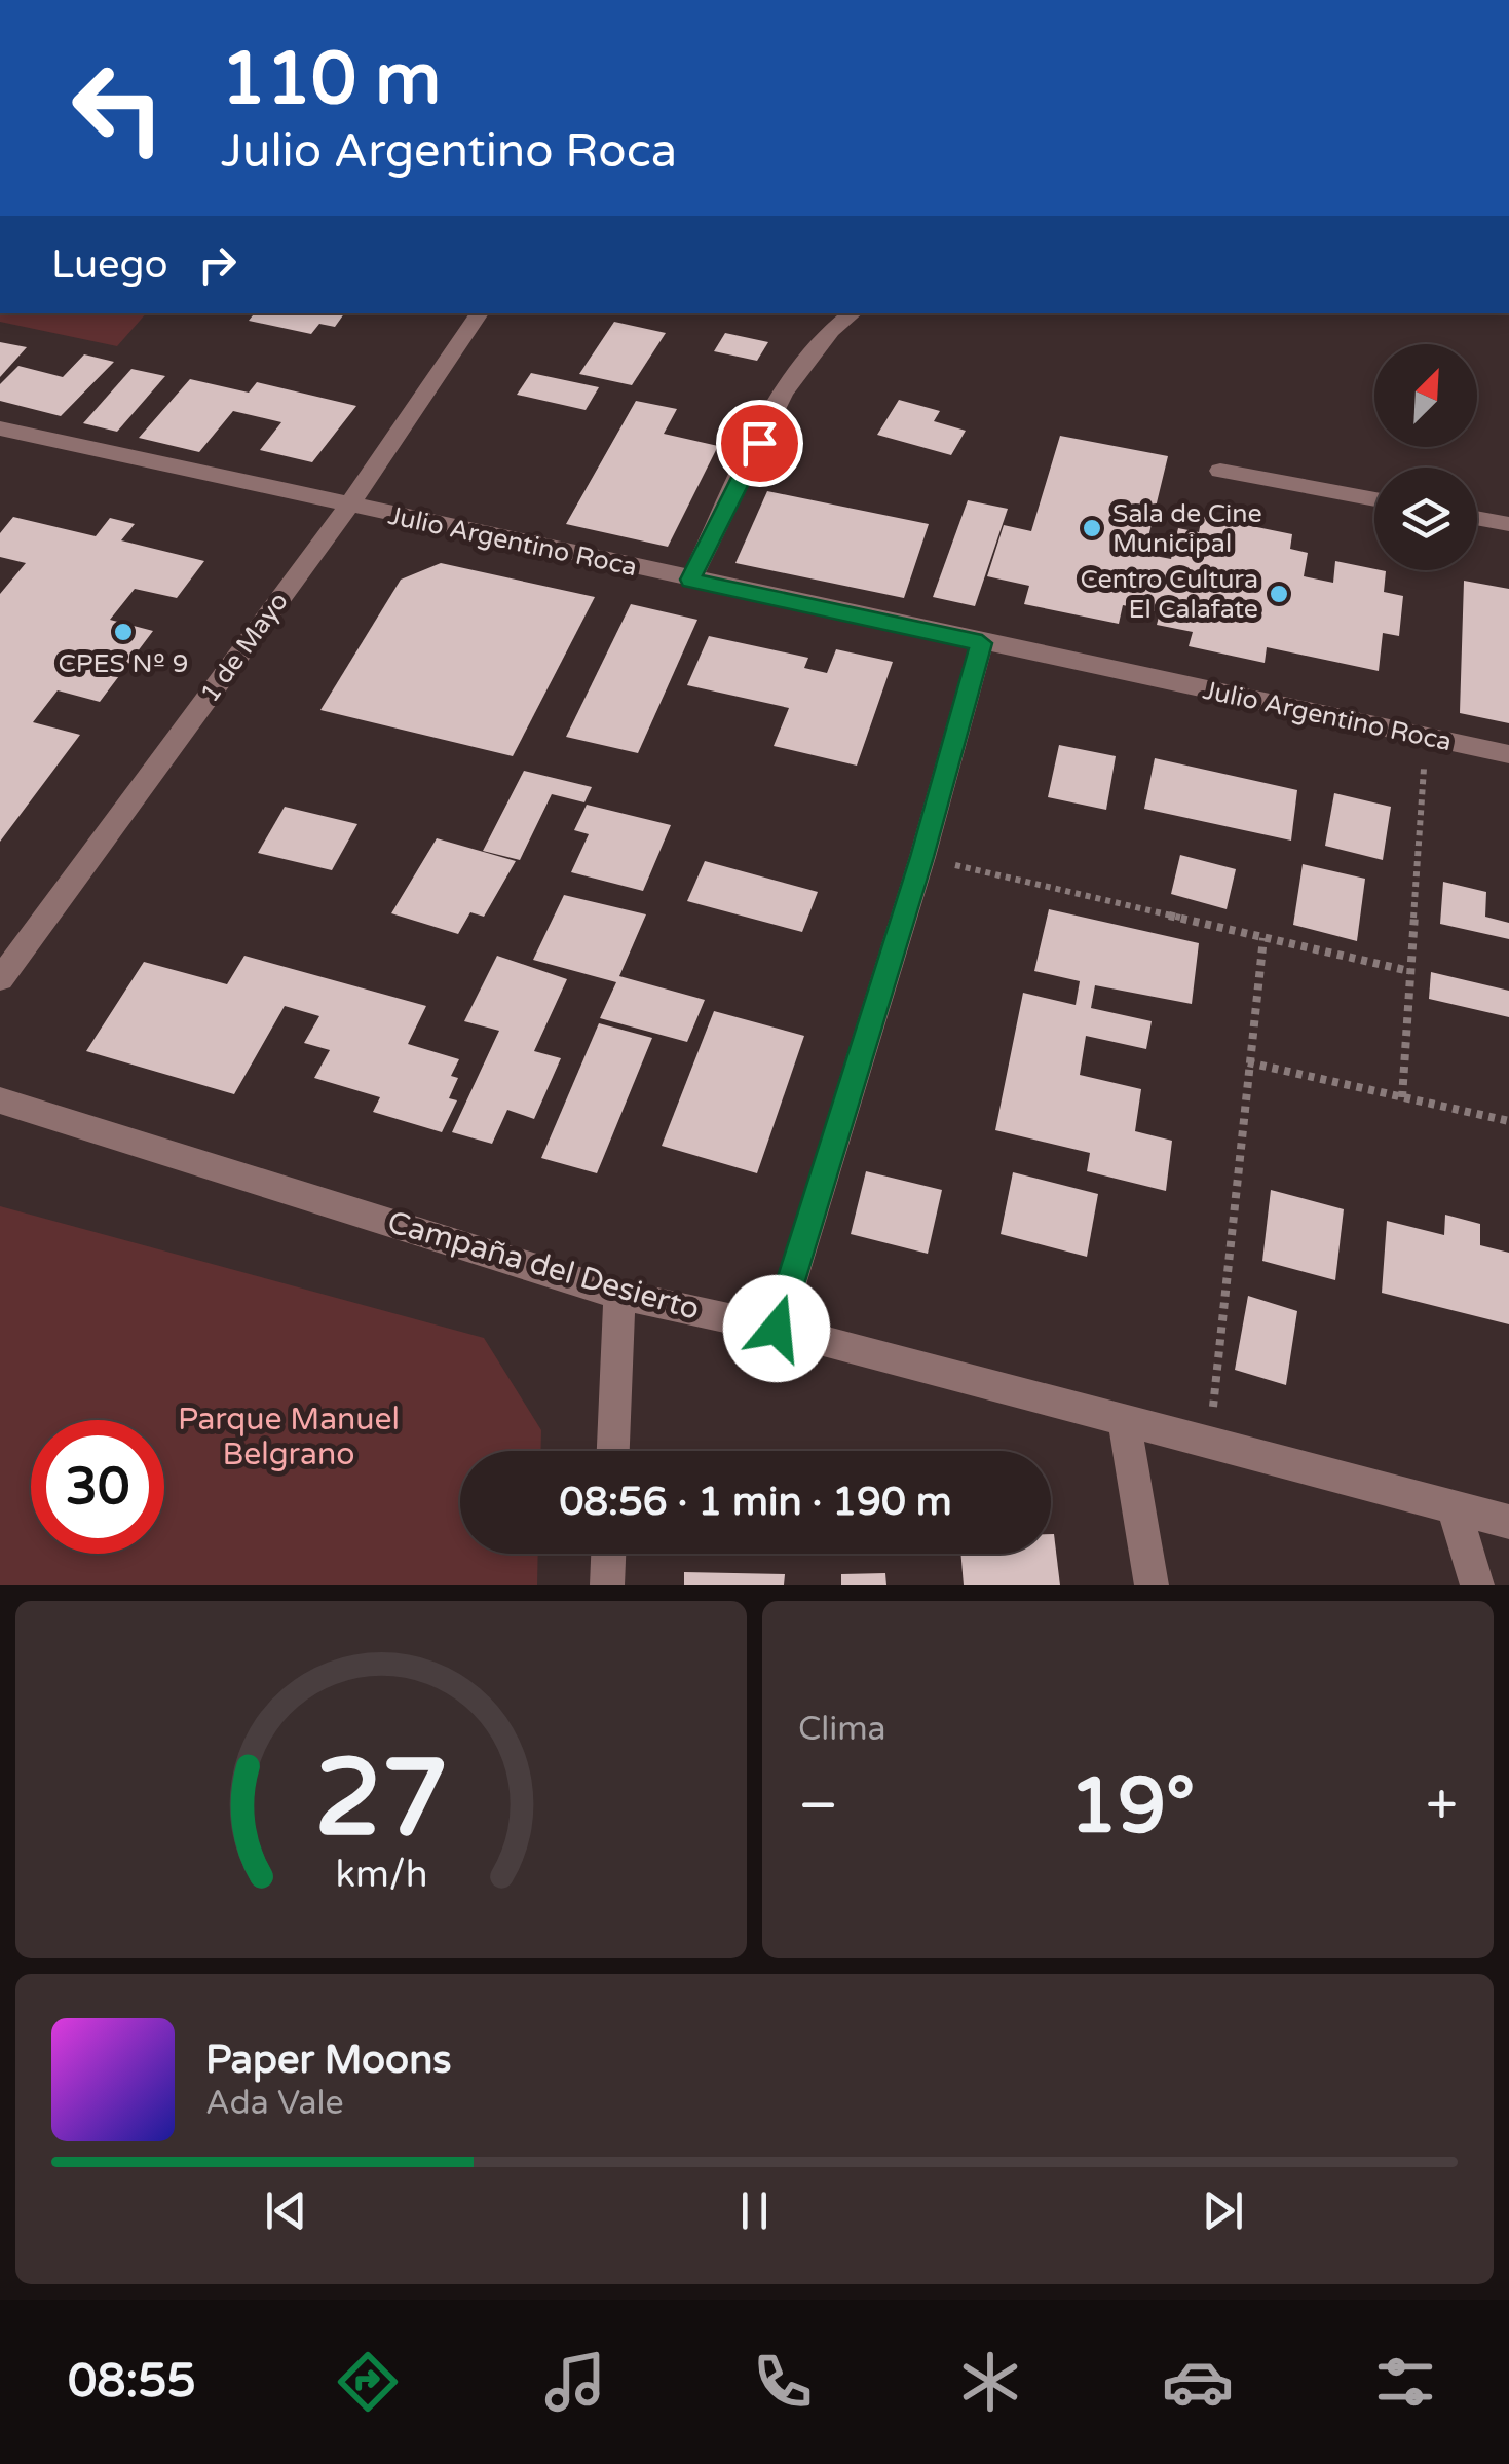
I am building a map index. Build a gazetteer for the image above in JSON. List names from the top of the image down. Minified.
{"streets":{"street":["Julio Argentino Roca","1 de Mayo","Campaña del Desierto"]},"crossings":[["Julio Argentino Roca","1 de Mayo"]],"parks":["Parque Manuel Belgrano"],"places":["Sala de Cine Municipal","Centro Cultura El Calafate","CPES Nº 9"],"north":"top right","page":{"turn":["110 m","Julio Argentino Roca"],"then":"Luego","limit":"30","trip":"08:56 · 1 min · 190 m","tile":"Clima","heat":["−","19°","+"],"song":["Paper Moons","Ada Vale"],"tabs":"08:55","gauge":["27","km/h"]}}
